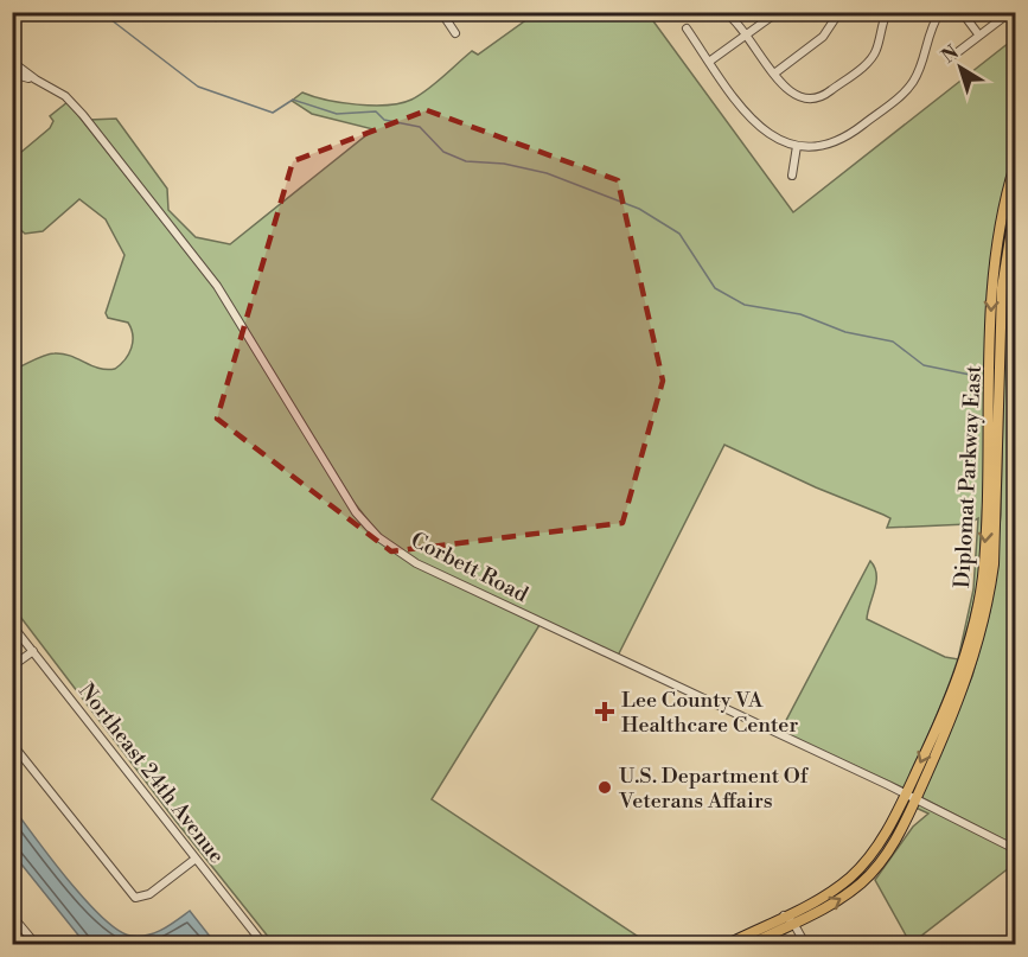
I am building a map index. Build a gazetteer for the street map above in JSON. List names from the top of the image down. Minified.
{"streets":{"main road":["Diplomat Parkway East"],"street":["Corbett Road","Northeast 24th Avenue"]},"crossings":[["Diplomat Parkway East","Corbett Road"]],"places":{"health":["Lee County VA Healthcare Center"],"other":["U.S. Department Of Veterans Affairs"]},"north":"top left"}
